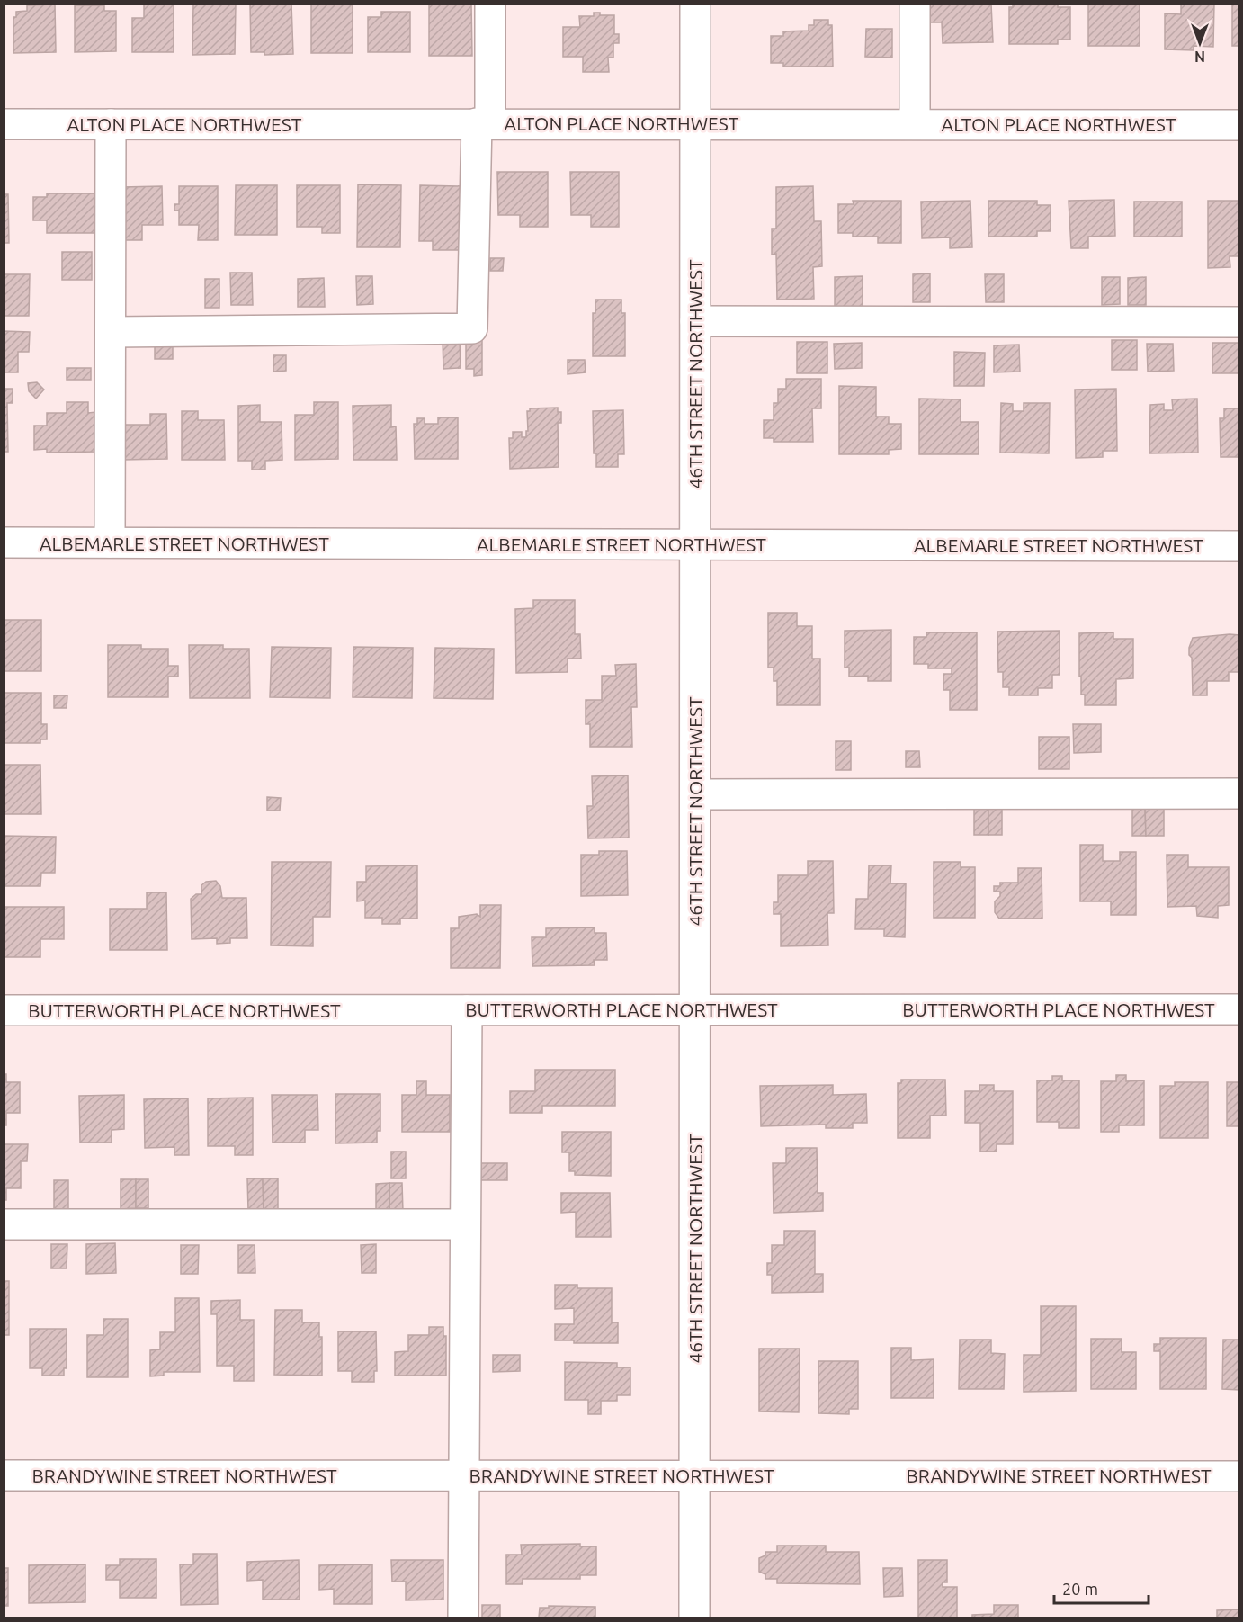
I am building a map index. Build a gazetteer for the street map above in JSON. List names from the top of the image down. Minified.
{"streets":{"street":["ALTON PLACE NORTHWEST","46TH STREET NORTHWEST","ALBEMARLE STREET NORTHWEST","BUTTERWORTH PLACE NORTHWEST","BRANDYWINE STREET NORTHWEST"]},"crossings":[["ALTON PLACE NORTHWEST","46TH STREET NORTHWEST"],["46TH STREET NORTHWEST","ALBEMARLE STREET NORTHWEST"],["46TH STREET NORTHWEST","BUTTERWORTH PLACE NORTHWEST"],["46TH STREET NORTHWEST","BRANDYWINE STREET NORTHWEST"]],"scale_bar":"20 m","north":"bottom"}
